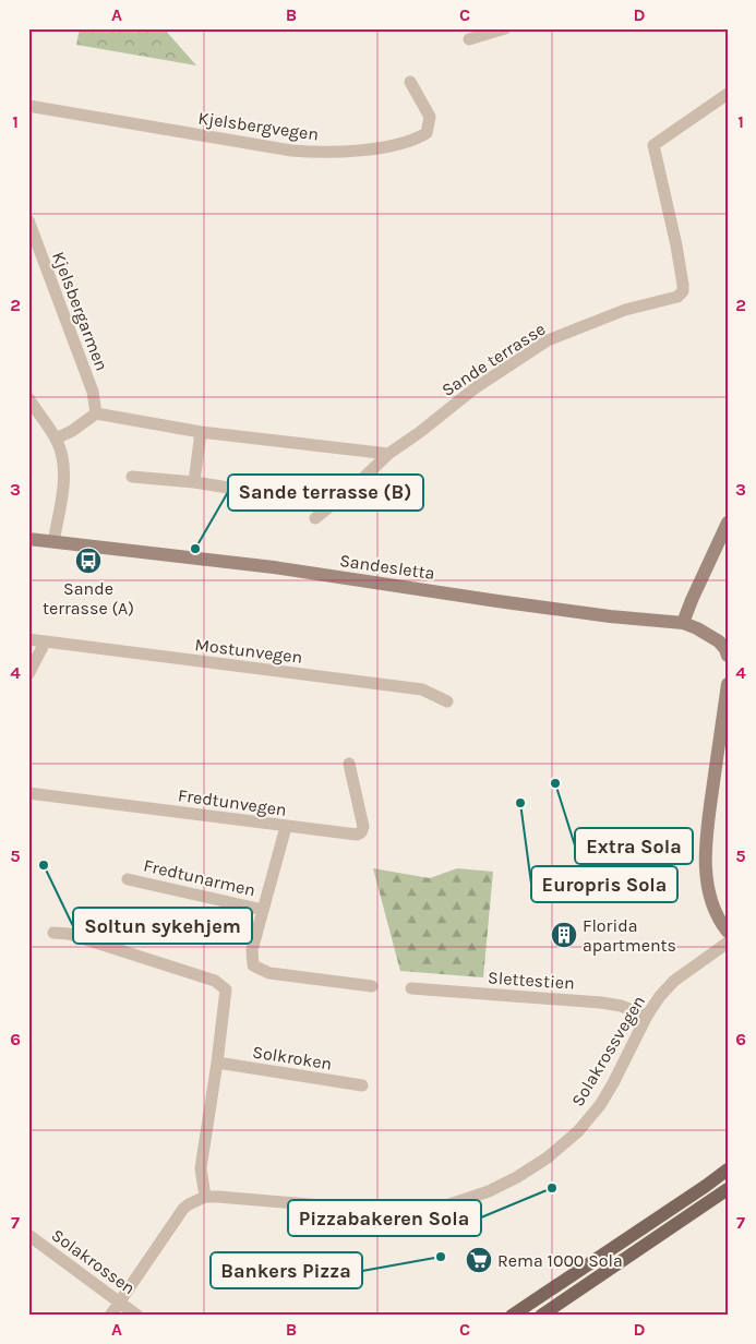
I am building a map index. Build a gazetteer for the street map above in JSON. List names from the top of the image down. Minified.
{"streets":{"street":["Kjelsbergvegen","Kjelsbergarmen","Sande terrasse","Sandesletta","Mostunvegen","Fredtunvegen","Fredtunarmen","Slettestien","Solakrossvegen","Solkroken","Solakrossen"]},"crossings":[["Slettestien","Solakrossvegen"]],"places":{"other":["Sande terrasse (B)","Extra Sola","Europris Sola","Soltun sykehjem","Pizzabakeren Sola","Bankers Pizza"],"bus stop":["Sande terrasse (A)"],"building":["Florida apartments"],"supermarket":["Rema 1000 Sola"]},"grid":{"columns":["A","B","C","D"],"rows":["1","2","3","4","5","6","7"]}}
